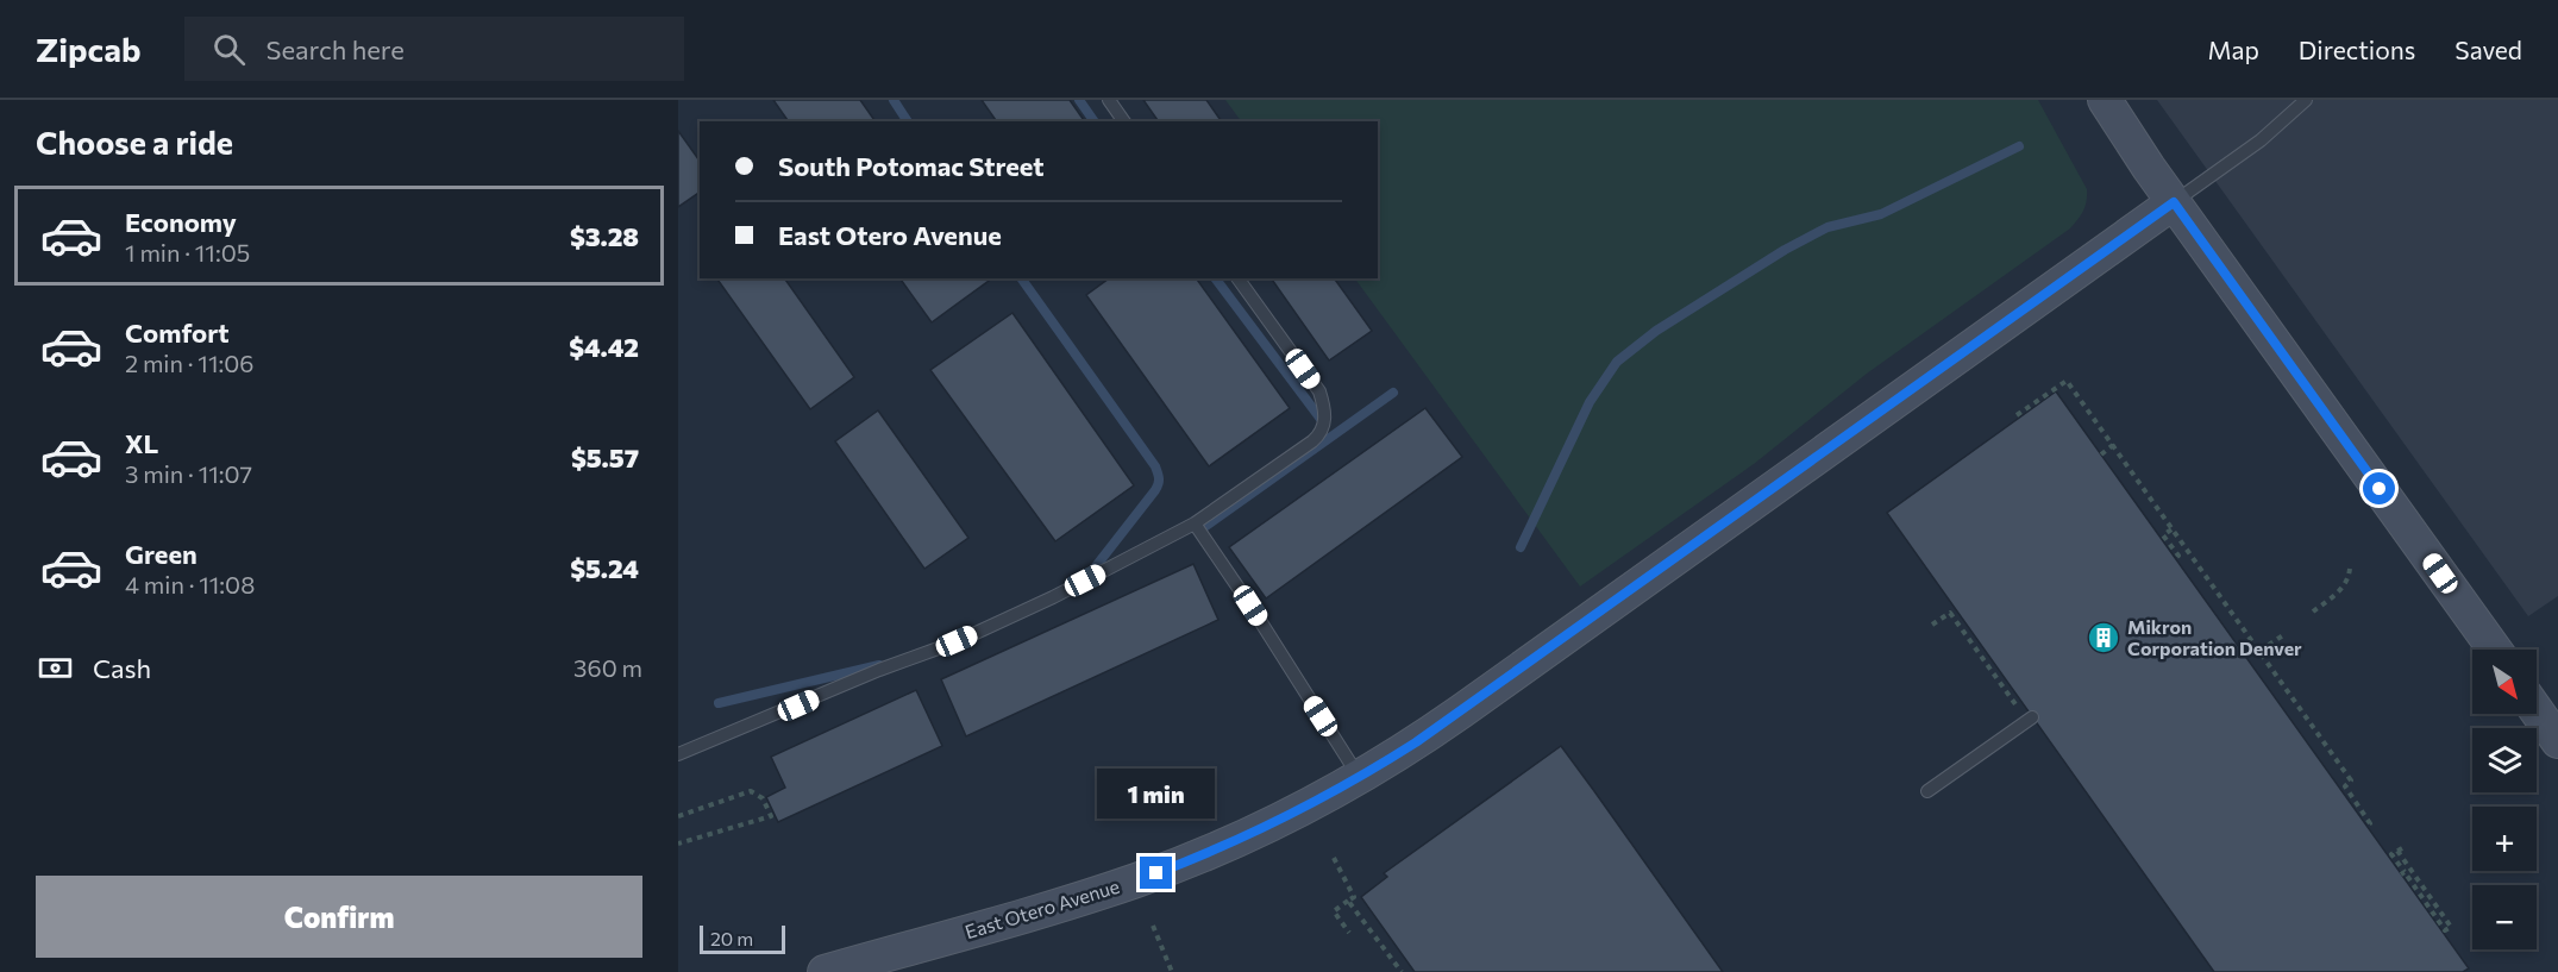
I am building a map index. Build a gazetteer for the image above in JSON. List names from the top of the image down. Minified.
{"streets":{"street":["East Otero Avenue"]},"places":{"building":["Mikron Corporation Denver"]},"scale_bar":"20 m","north":"bottom right","page":{"header":"Zipcab","search":"Search here","nav":["Map","Directions","Saved"],"heading":"Choose a ride","banner":["South Potomac Street","East Otero Avenue"],"list":[{"name":"Economy","note":"1 min · 11:05","value":"$3.28"},{"name":"Comfort","note":"2 min · 11:06","value":"$4.42"},{"name":"XL","note":"3 min · 11:07","value":"$5.57"},{"name":"Green","note":"4 min · 11:08","value":"$5.24"}],"pay":["Cash","360 m"],"map_buttons":["+","−"],"bubble":"1 min","buttons":"Confirm","scale":"20 m"}}
